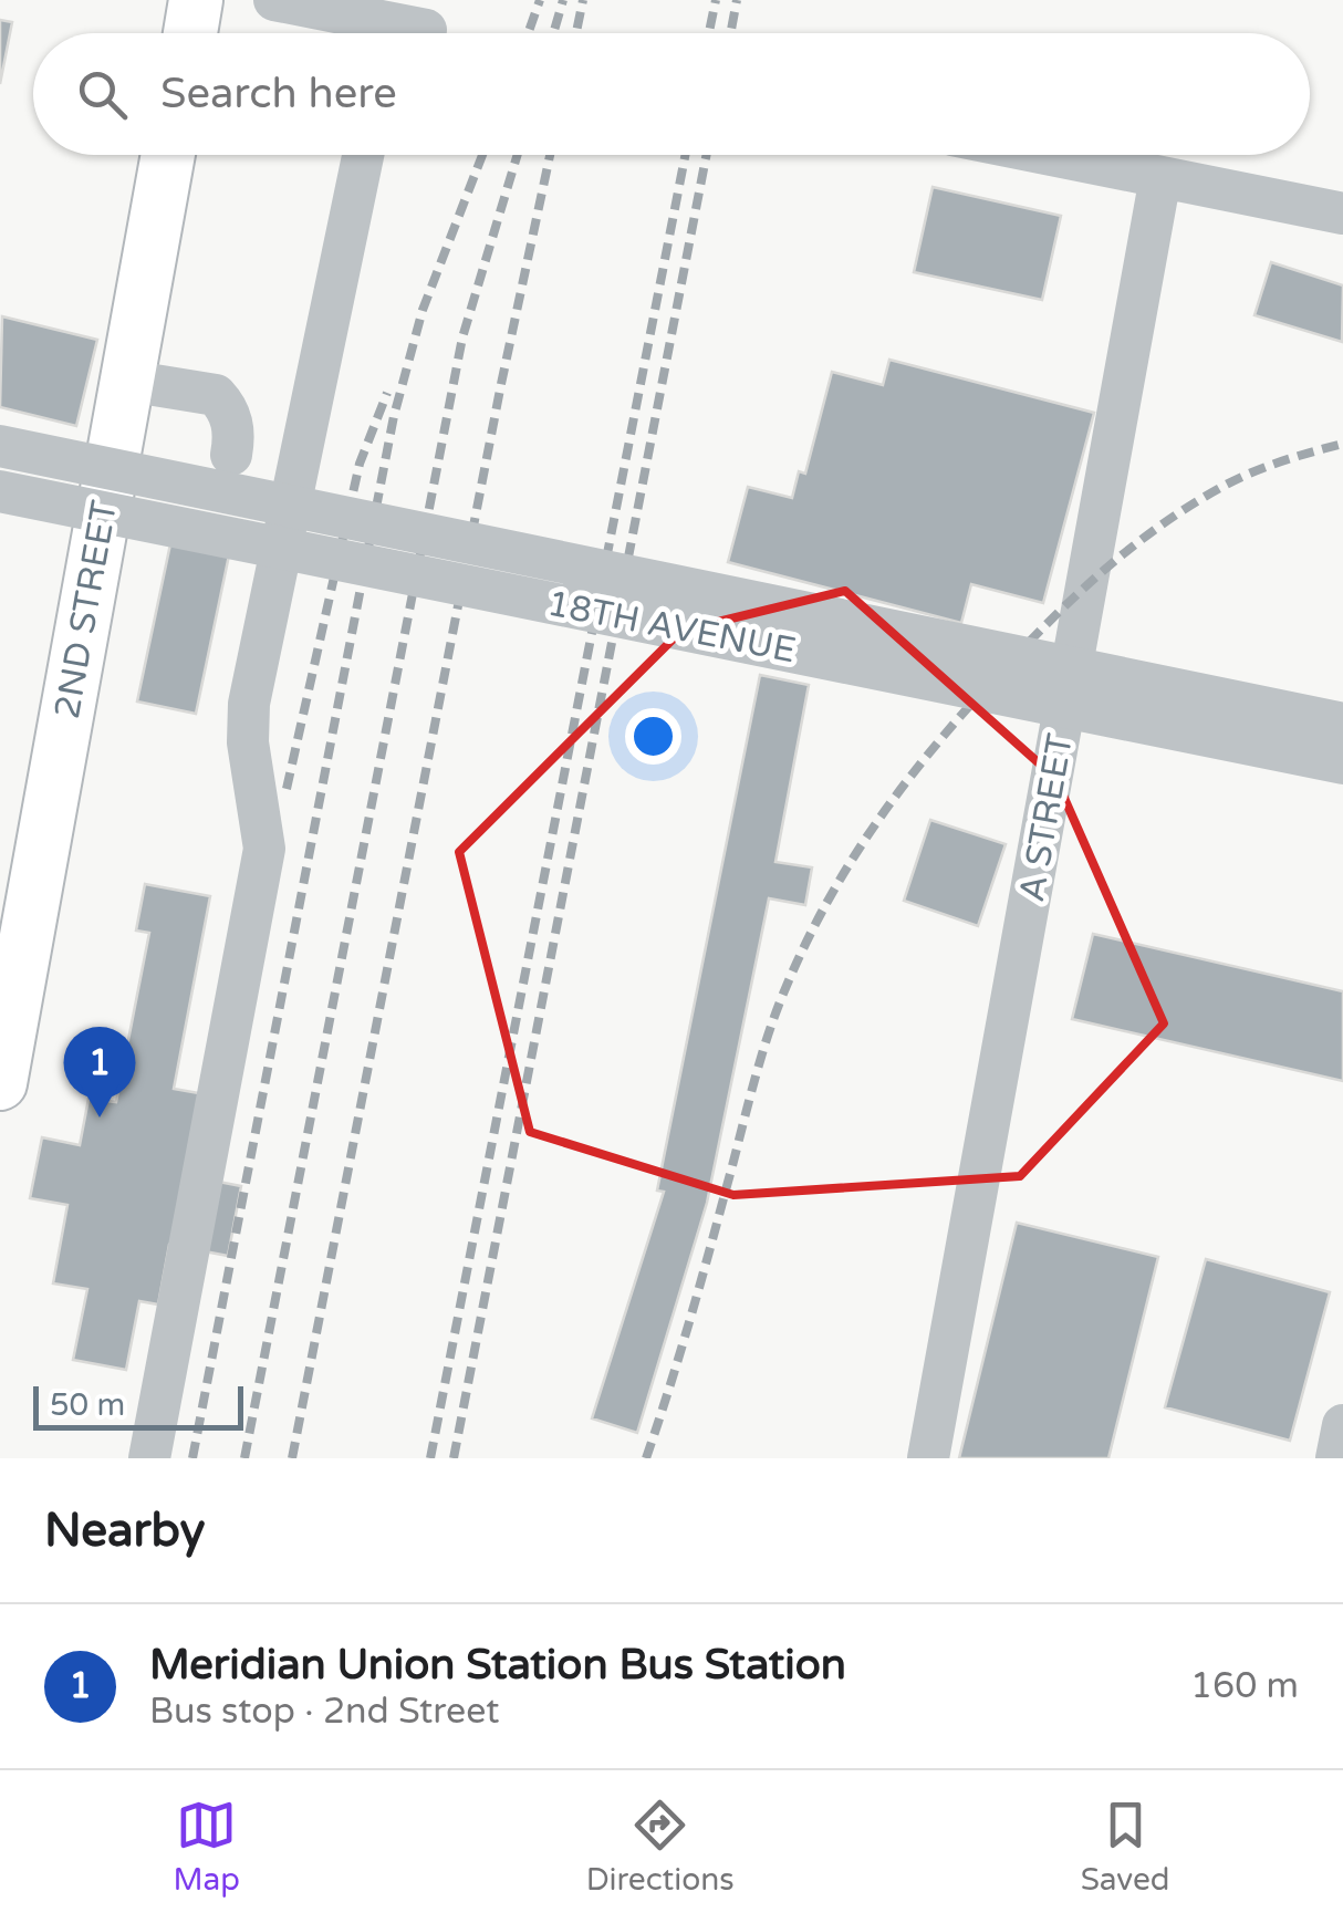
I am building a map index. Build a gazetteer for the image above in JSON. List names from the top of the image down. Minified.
{"streets":{"main road":["2ND STREET"],"street":["18TH AVENUE","A STREET"]},"scale_bar":"50 m","page":{"search":"Search here","pins":"1","scale":"50 m","heading":"Nearby","list":[{"mark":"1","name":"Meridian Union Station Bus Station","note":"Bus stop · 2nd Street","value":"160 m"}],"nav":["Map","Directions","Saved"]}}
